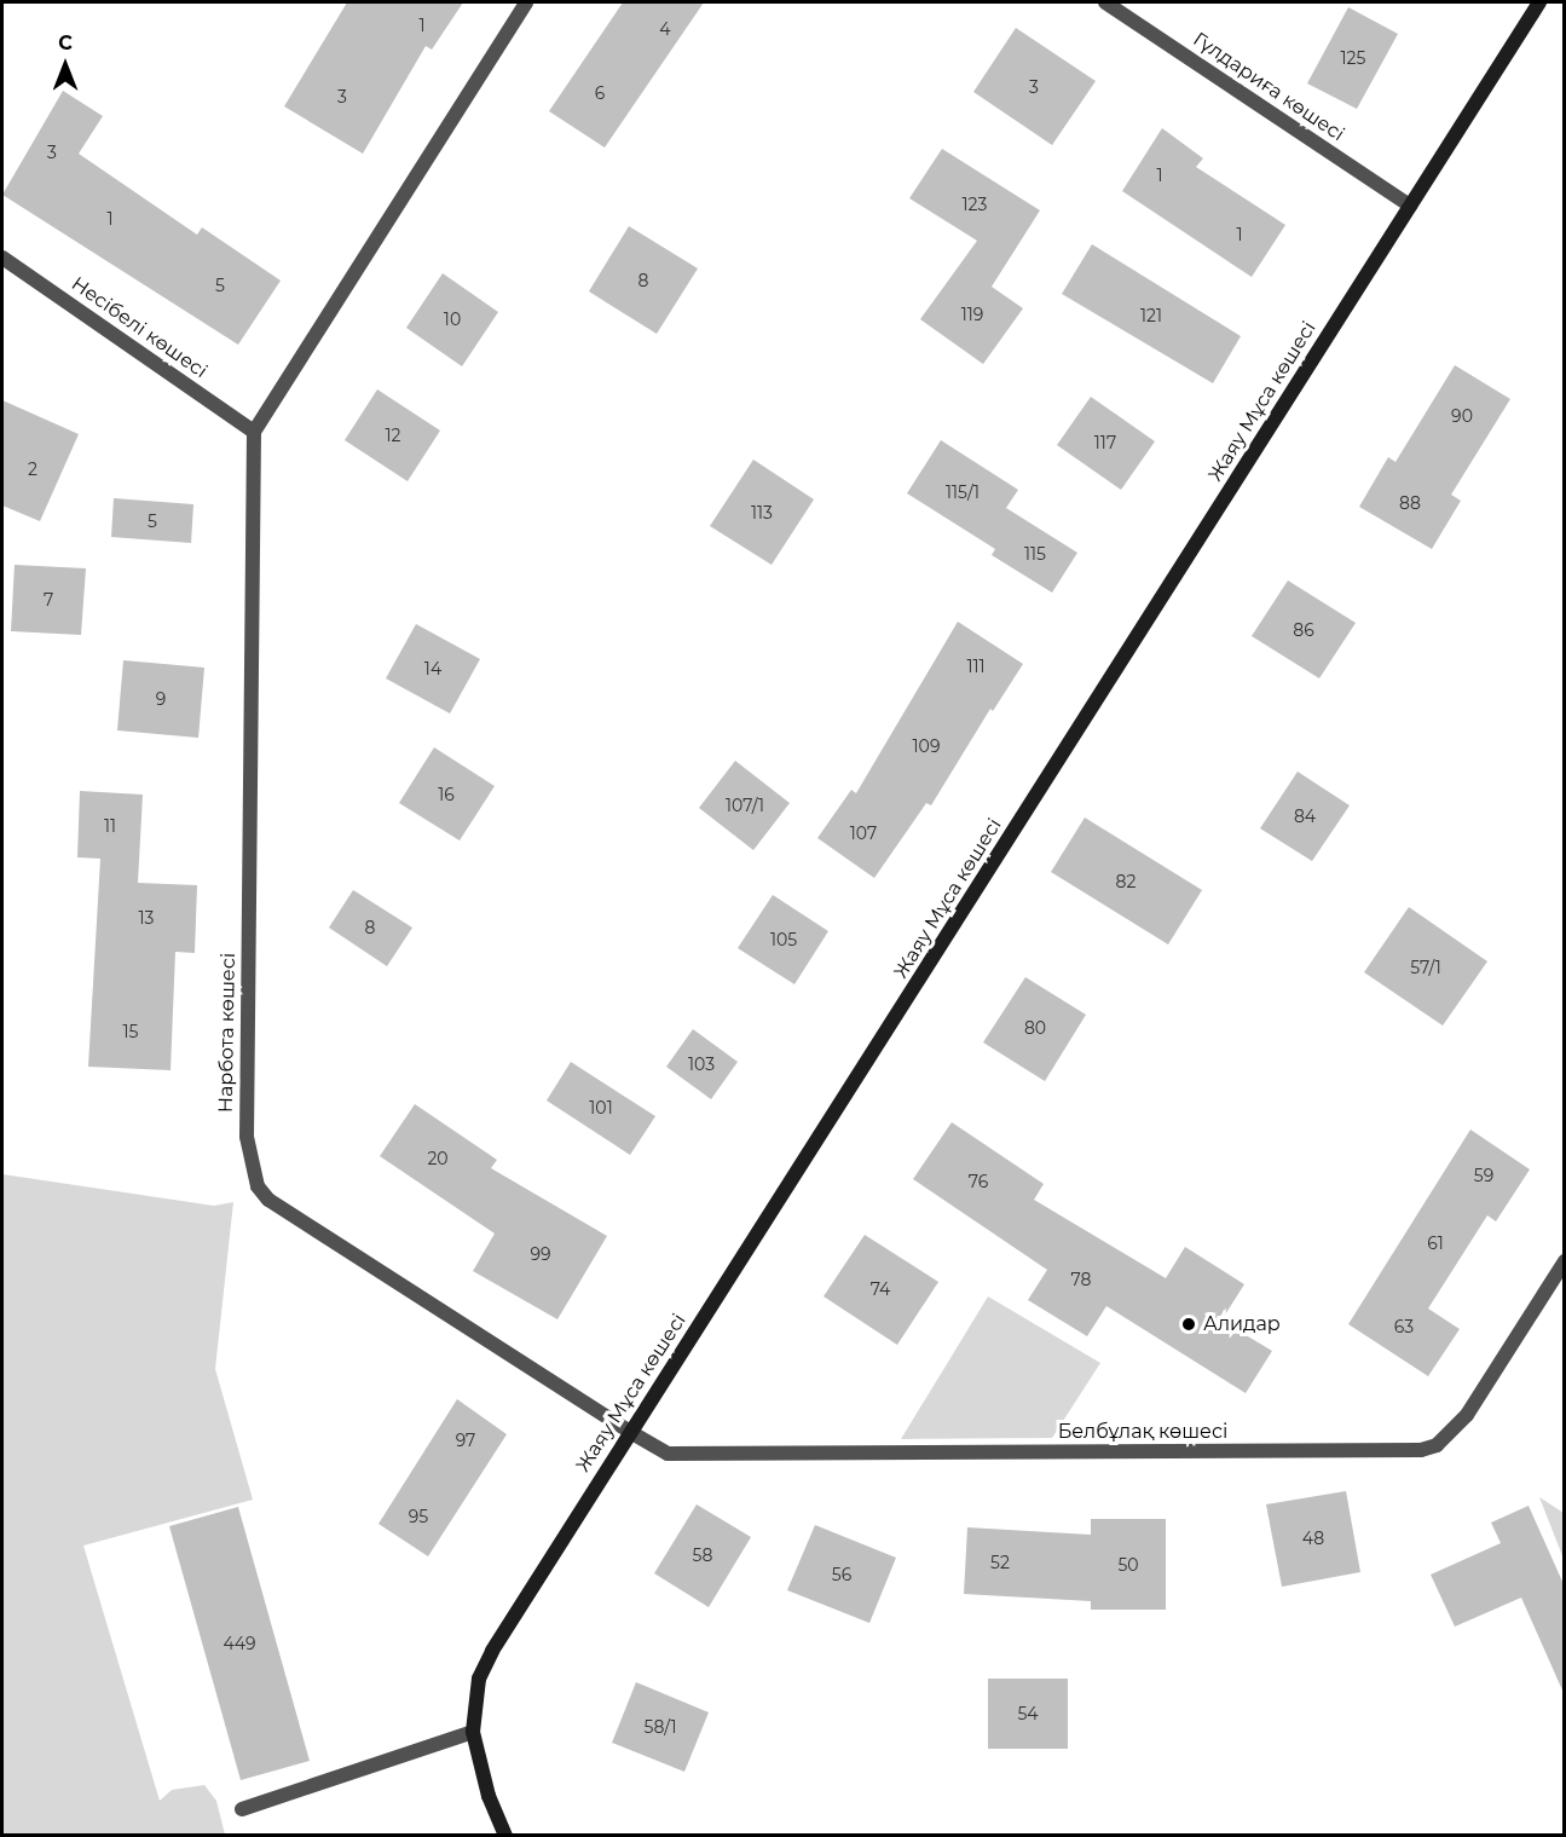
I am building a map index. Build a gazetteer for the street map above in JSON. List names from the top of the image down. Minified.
{"streets":{"street":["Гүлдариға көшесі","Несібелі көшесі","Жаяу Мұса көшесі","Нарбота көшесі","Белбұлақ көшесі"]},"crossings":[["Гүлдариға көшесі","Жаяу Мұса көшесі"],["Несібелі көшесі","Нарбота көшесі"],["Жаяу Мұса көшесі","Нарбота көшесі"],["Жаяу Мұса көшесі","Белбұлақ көшесі"],["Нарбота көшесі","Белбұлақ көшесі"]],"places":["Алидар"],"house_numbers":["1","4","125","3","6","3","3","1","123","1","1","8","5","119","121","10","90","12","117","2","115/1","88","113","5","115","7","86","111","14","9","109","16","107/1","84","11","107","82","13","8","105","57/1","80","15","103","101","20","59","76","61","99","78","74","63","97","95","48","58","52","50","56","449","54","58/1"],"north":"top"}
